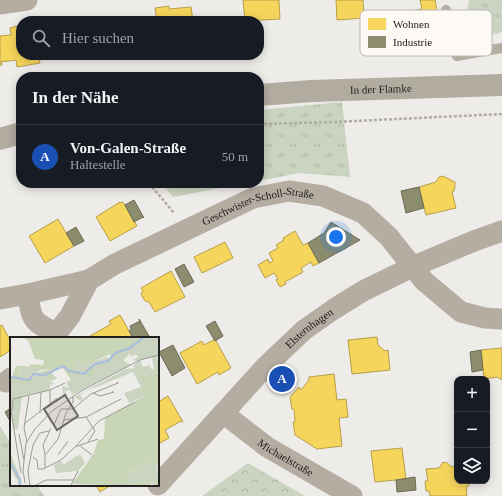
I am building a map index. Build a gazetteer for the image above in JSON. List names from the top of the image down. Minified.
{"streets":{"main road":["In der Flamke"],"street":["Geschwister-Scholl-Straße","Elsternhagen","Michaelstraße"]},"crossings":[["Geschwister-Scholl-Straße","Elsternhagen"],["Elsternhagen","Michaelstraße"]],"legend":["Wohnen","Industrie"],"page":{"search":"Hier suchen","heading":"In der Nähe","list":[{"mark":"A","name":"Von-Galen-Straße","note":"Haltestelle","value":"50 m"}],"pins":"A","map_buttons":["+","−"]}}
